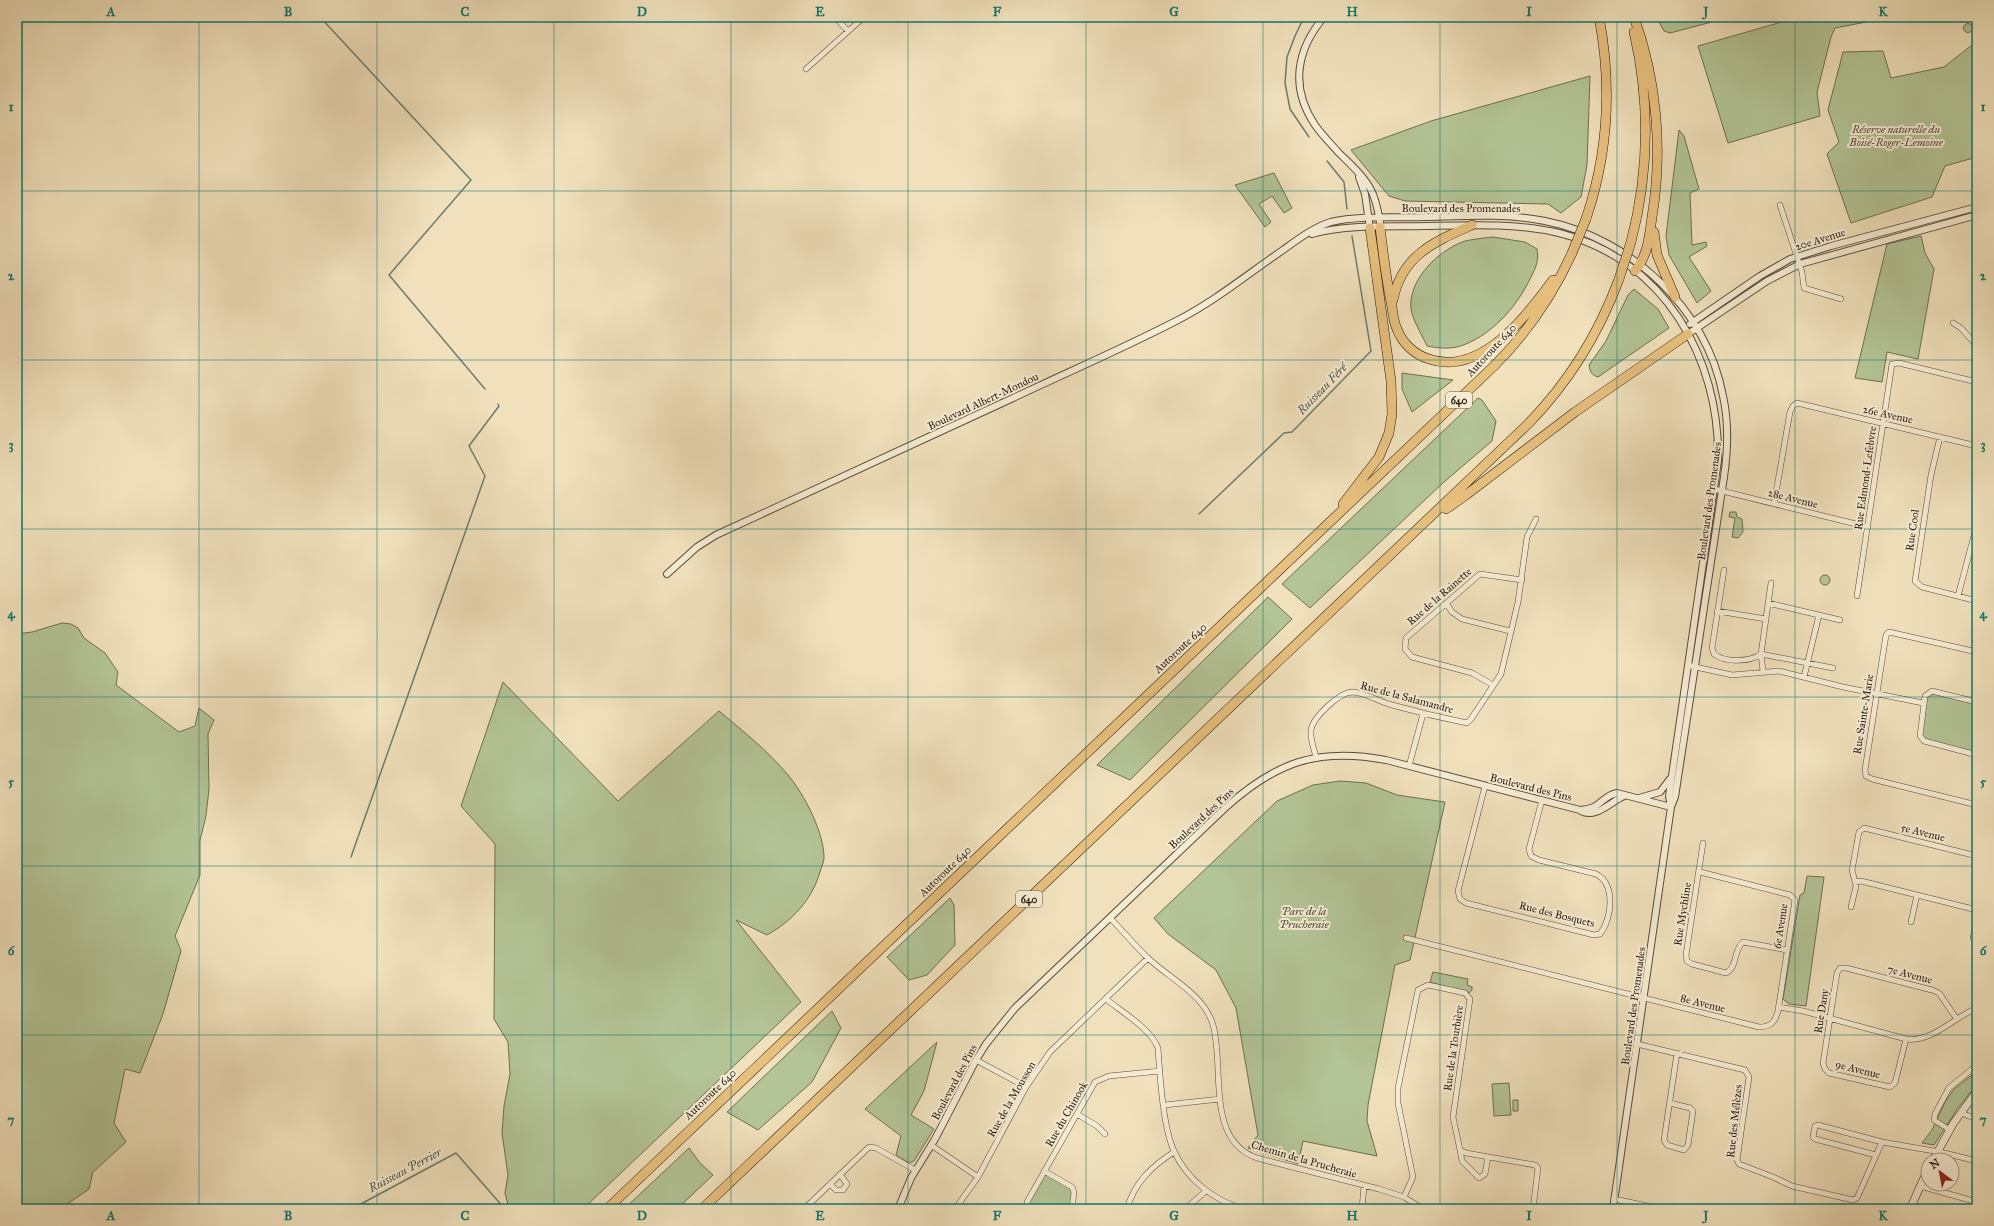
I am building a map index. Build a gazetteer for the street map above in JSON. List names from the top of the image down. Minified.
{"streets":{"highway":["Autoroute 640","640"],"street":["Boulevard des Promenades","20e Avenue","Boulevard Albert-Mondou","26e Avenue","Rue Edmond-Lefebvre","28e Avenue","Rue Cool","Rue de la Rainette","Rue de la Salamandre","Rue Sainte-Marie","Boulevard des Pins","5e Avenue","Rue des Bosquets","Rue Mychline","6e Avenue","7e Avenue","8e Avenue","Rue Dany","Rue de la Tourbière","9e Avenue","Rue de la Mousson","Rue du Chinook","Rue des Mélèzes","Chemin de la Prucheraie"]},"crossings":[["Boulevard des Promenades","20e Avenue"],["Boulevard des Promenades","Boulevard Albert-Mondou"],["Boulevard des Promenades","28e Avenue"],["Boulevard des Promenades","8e Avenue"],["Boulevard des Promenades","Rue des Mélèzes"],["26e Avenue","Rue Edmond-Lefebvre"],["26e Avenue","28e Avenue"],["26e Avenue","Rue Cool"],["Rue Edmond-Lefebvre","28e Avenue"],["Rue de la Rainette","Rue de la Salamandre"],["Rue de la Salamandre","Boulevard des Pins"],["Boulevard des Pins","Rue des Bosquets"],["Boulevard des Pins","Chemin de la Prucheraie"],["Rue Mychline","6e Avenue"],["6e Avenue","8e Avenue"],["7e Avenue","Rue Dany"],["Rue Dany","9e Avenue"],["Rue de la Tourbière","Chemin de la Prucheraie"],["Rue de la Mousson","Chemin de la Prucheraie"]],"water":["Ruisseau Féré","Ruisseau Perrier"],"parks":["Réserve naturelle du Boisé-Roger-Lemoine","Parc de la Prucheraie"],"north":"top left","grid":{"columns":["A","B","C","D","E","F","G","H","I","J","K"],"rows":["1","2","3","4","5","6","7"]}}
